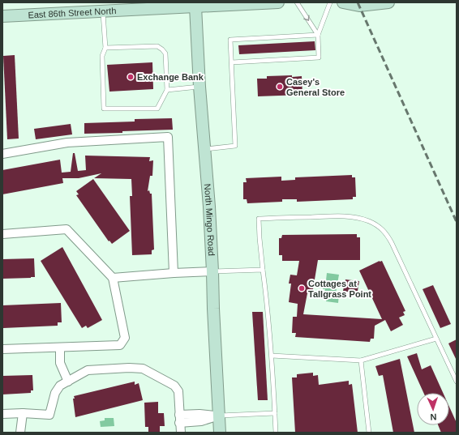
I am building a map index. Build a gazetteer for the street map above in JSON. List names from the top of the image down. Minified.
{"streets":{"street":["East 86th Street North","North Mingo Road"]},"crossings":[["East 86th Street North","North Mingo Road"]],"places":["Exchange Bank","Casey's General Store","Cottages at Tallgrass Point"],"north":"bottom"}
